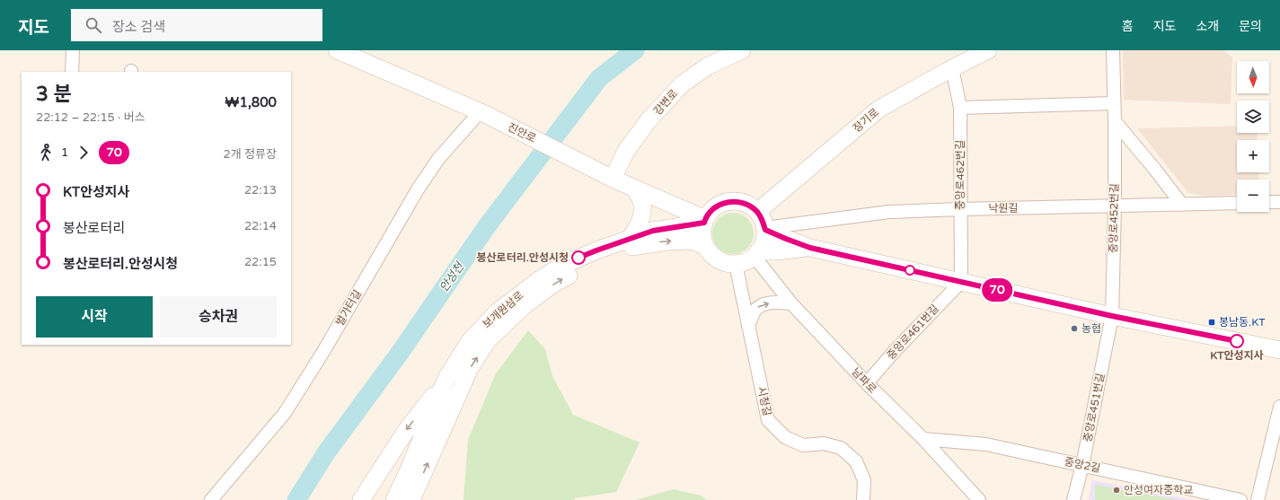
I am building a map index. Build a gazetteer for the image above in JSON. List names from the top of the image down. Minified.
{"streets":{"main road":["강변로","장기로","진안로","보개원삼로"],"street":["중앙로462번길","낙원길","중앙로452번길","벌가터길","중앙로461번길","남파로","시청길","중앙로451번길","중앙2길"]},"crossings":[["강변로","진안로"],["장기로","진안로"],["장기로","중앙로462번길"],["장기로","낙원길"],["장기로","보개원삼로"],["장기로","남파로"],["장기로","시청길"],["진안로","낙원길"],["진안로","벌가터길"],["진안로","보개원삼로"],["진안로","남파로"],["진안로","시청길"],["중앙로462번길","낙원길"],["중앙로462번길","중앙로461번길"],["낙원길","중앙로452번길"],["낙원길","보개원삼로"],["낙원길","남파로"],["낙원길","시청길"],["중앙로452번길","중앙로451번길"],["보개원삼로","남파로"],["보개원삼로","시청길"],["중앙로461번길","남파로"],["남파로","시청길"],["남파로","중앙2길"],["중앙로451번길","중앙2길"]],"water":["안성천"],"places":{"other":["봉산로터리.안성시청","농협","KT안성지사","안성여자중학교"],"transit":["봉남동.KT"]},"lines":["bus line 70"],"north":"bottom","page":{"header":"지도","search":"장소 검색","nav":["홈","지도","소개","문의"],"on_map":"70","map_buttons":["+","−"],"heading":["3 분","22:12 – 22:15 · 버스","₩1,800"],"legs":["1","70","2개 정류장"],"list":[{"name":"KT안성지사","value":"22:13"},{"name":"봉산로터리","value":"22:14"},{"name":"봉산로터리.안성시청","value":"22:15"}],"buttons":["시작","승차권"]}}
